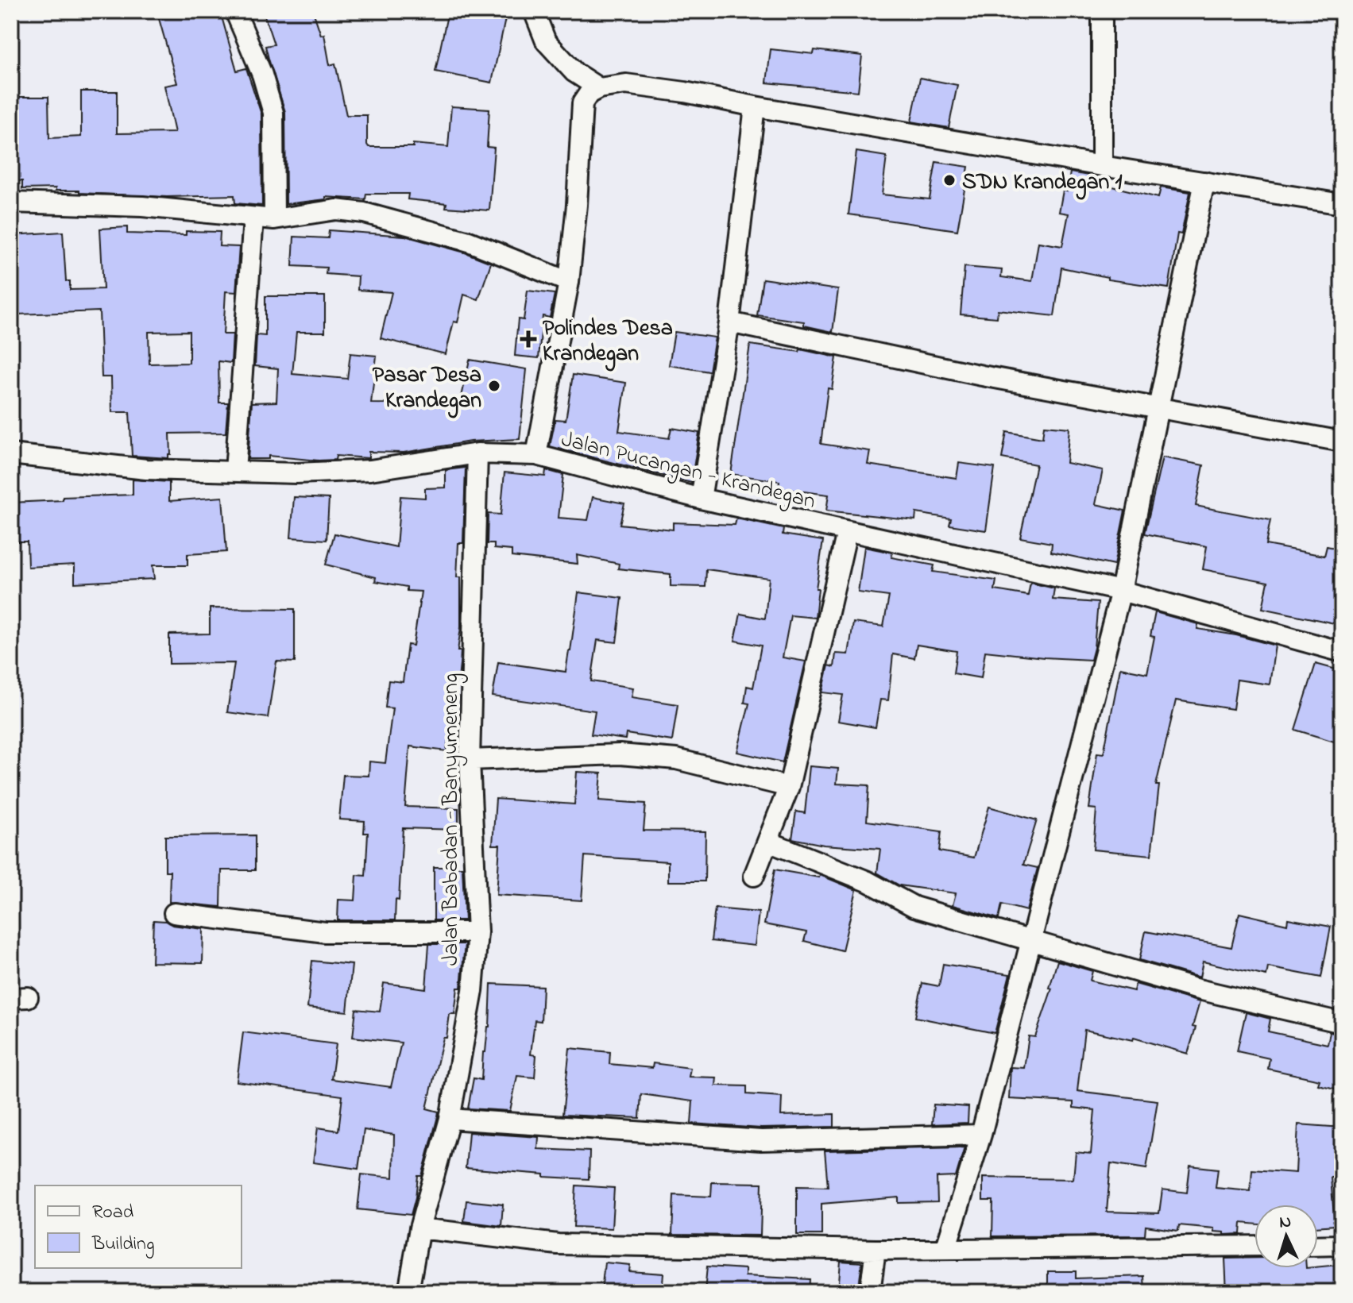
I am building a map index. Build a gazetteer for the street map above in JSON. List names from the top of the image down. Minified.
{"streets":{"street":["Jalan Pucangan - Krandegan","Jalan Babadan - Banyumeneng"]},"crossings":[["Jalan Pucangan - Krandegan","Jalan Babadan - Banyumeneng"]],"places":{"other":["SDN Krandegan 1","Pasar Desa Krandegan"],"health":["Polindes Desa Krandegan"]},"legend":["Road","Building"],"north":"top"}
